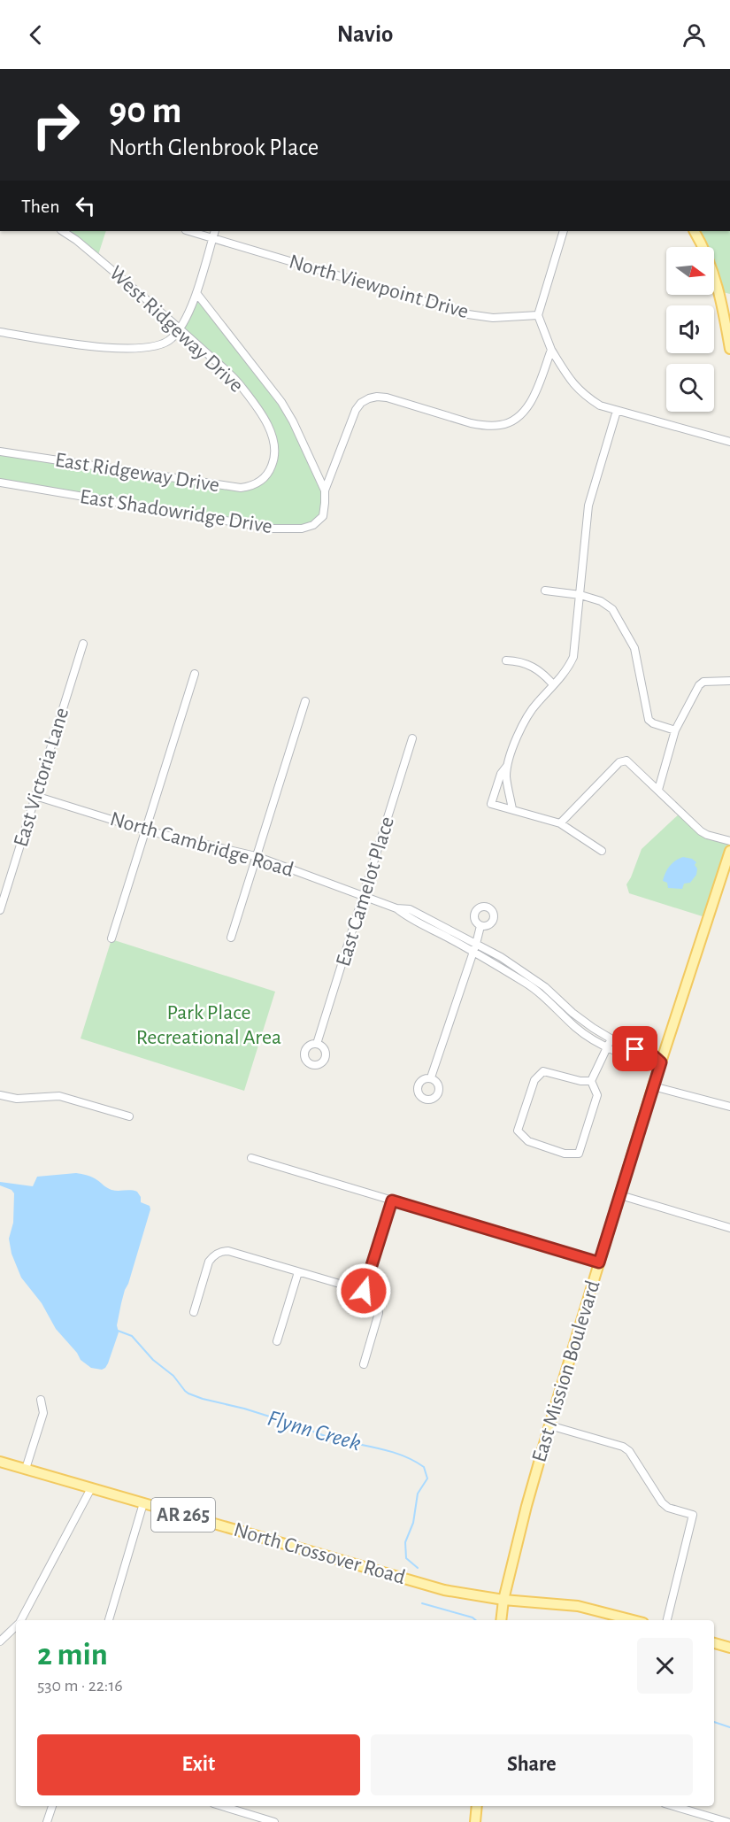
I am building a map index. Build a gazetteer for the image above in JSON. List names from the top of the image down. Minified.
{"streets":{"main road":["East Mission Boulevard","AR 265","North Crossover Road"],"street":["North Viewpoint Drive","West Ridgeway Drive","East Ridgeway Drive","East Shadowridge Drive","East Victoria Lane","North Cambridge Road","East Camelot Place"]},"crossings":[["West Ridgeway Drive","East Ridgeway Drive"],["East Victoria Lane","North Cambridge Road"],["North Cambridge Road","East Camelot Place"],["North Cambridge Road","East Mission Boulevard"],["East Mission Boulevard","North Crossover Road"]],"water":["Flynn Creek"],"parks":["Park Place Recreational Area"],"north":"right","page":{"header":"Navio","turn":["90 m","North Glenbrook Place"],"then":"Then","heading":["2 min","530 m · 22:16"],"buttons":["Exit","Share"]}}
